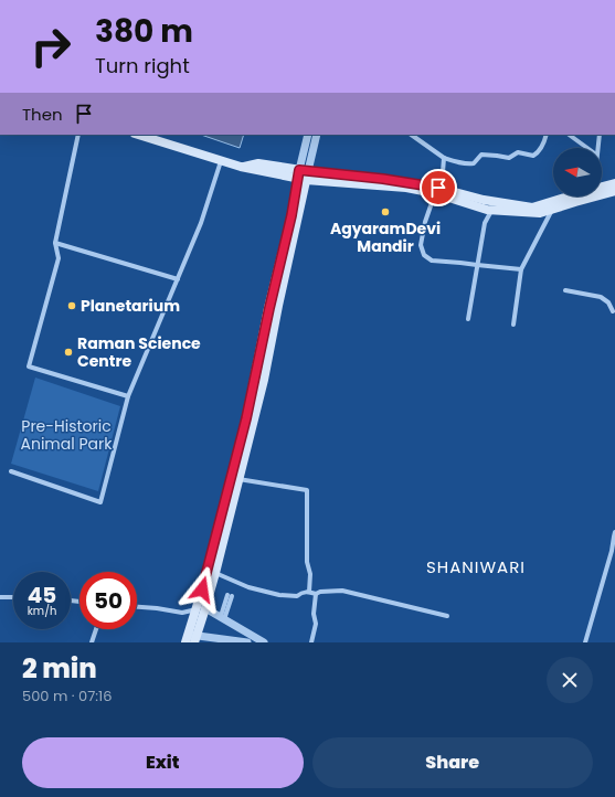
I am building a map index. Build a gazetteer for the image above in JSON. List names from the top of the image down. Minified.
{"districts":["SHANIWARI"],"parks":["Pre-Historic Animal Park"],"places":["AgyaramDevi Mandir","Planetarium","Raman Science Centre"],"north":"left","page":{"turn":["380 m","Turn right"],"then":"Then","speed":"45 km/h","limit":"50","heading":["2 min","500 m · 07:16"],"buttons":["Exit","Share"]}}
